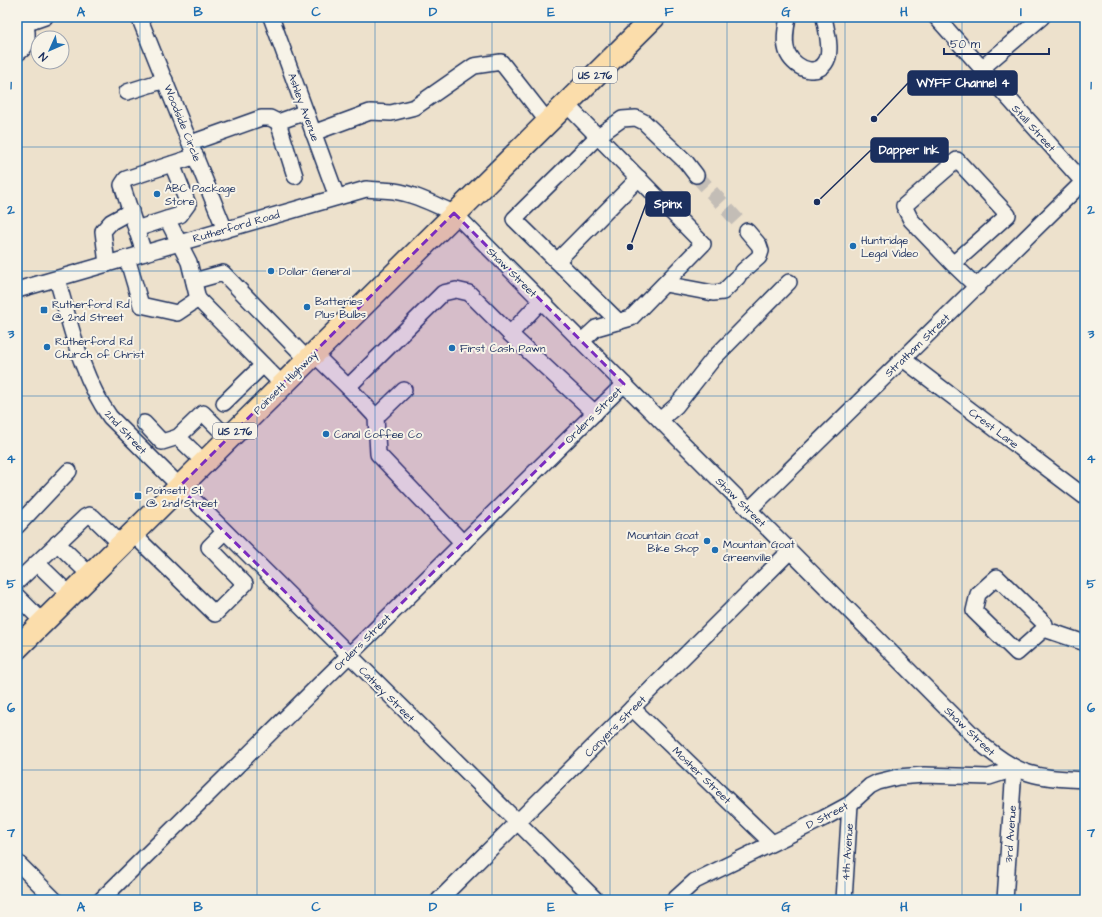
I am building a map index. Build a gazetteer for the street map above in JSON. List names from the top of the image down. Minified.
{"streets":{"highway":["US 276","Poinsett Highway"],"street":["Ashley Avenue","Woodside Circle","Stall Street","Rutherford Road","Shaw Street","Stratham Street","Orders Street","Crest Lane","2nd Street","Cathey Street","Conyers Street","Mosher Street","D Street","3rd Avenue","4th Avenue"]},"crossings":[["US 276","Poinsett Highway"],["Ashley Avenue","Rutherford Road"],["Woodside Circle","Rutherford Road"],["Stall Street","Stratham Street"],["Rutherford Road","Shaw Street"],["Rutherford Road","Poinsett Highway"],["Rutherford Road","2nd Street"],["Shaw Street","Stratham Street"],["Shaw Street","Poinsett Highway"],["Shaw Street","Orders Street"],["Shaw Street","Conyers Street"],["Shaw Street","D Street"],["Shaw Street","3rd Avenue"],["Stratham Street","Crest Lane"],["Poinsett Highway","2nd Street"],["Poinsett Highway","Cathey Street"],["Orders Street","Cathey Street"],["2nd Street","Cathey Street"],["Cathey Street","Conyers Street"],["Conyers Street","Mosher Street"],["Mosher Street","D Street"],["D Street","3rd Avenue"],["D Street","4th Avenue"]],"places":{"other":["WYFF Channel 4","ABC Package Store","Dapper Ink","Huntridge Legal Video","Spinx","Dollar General","Batteries Plus Bulbs","Rutherford Rd Church of Christ","First Cash Pawn","Canal Coffee Co","Mountain Goat Bike Shop","Mountain Goat Greenville"],"transit":["Rutherford Rd @ 2nd Street","Poinsett St @ 2nd Street"]},"scale_bar":"50 m","north":"bottom left","grid":{"columns":["A","B","C","D","E","F","G","H","I"],"rows":["1","2","3","4","5","6","7"]}}
